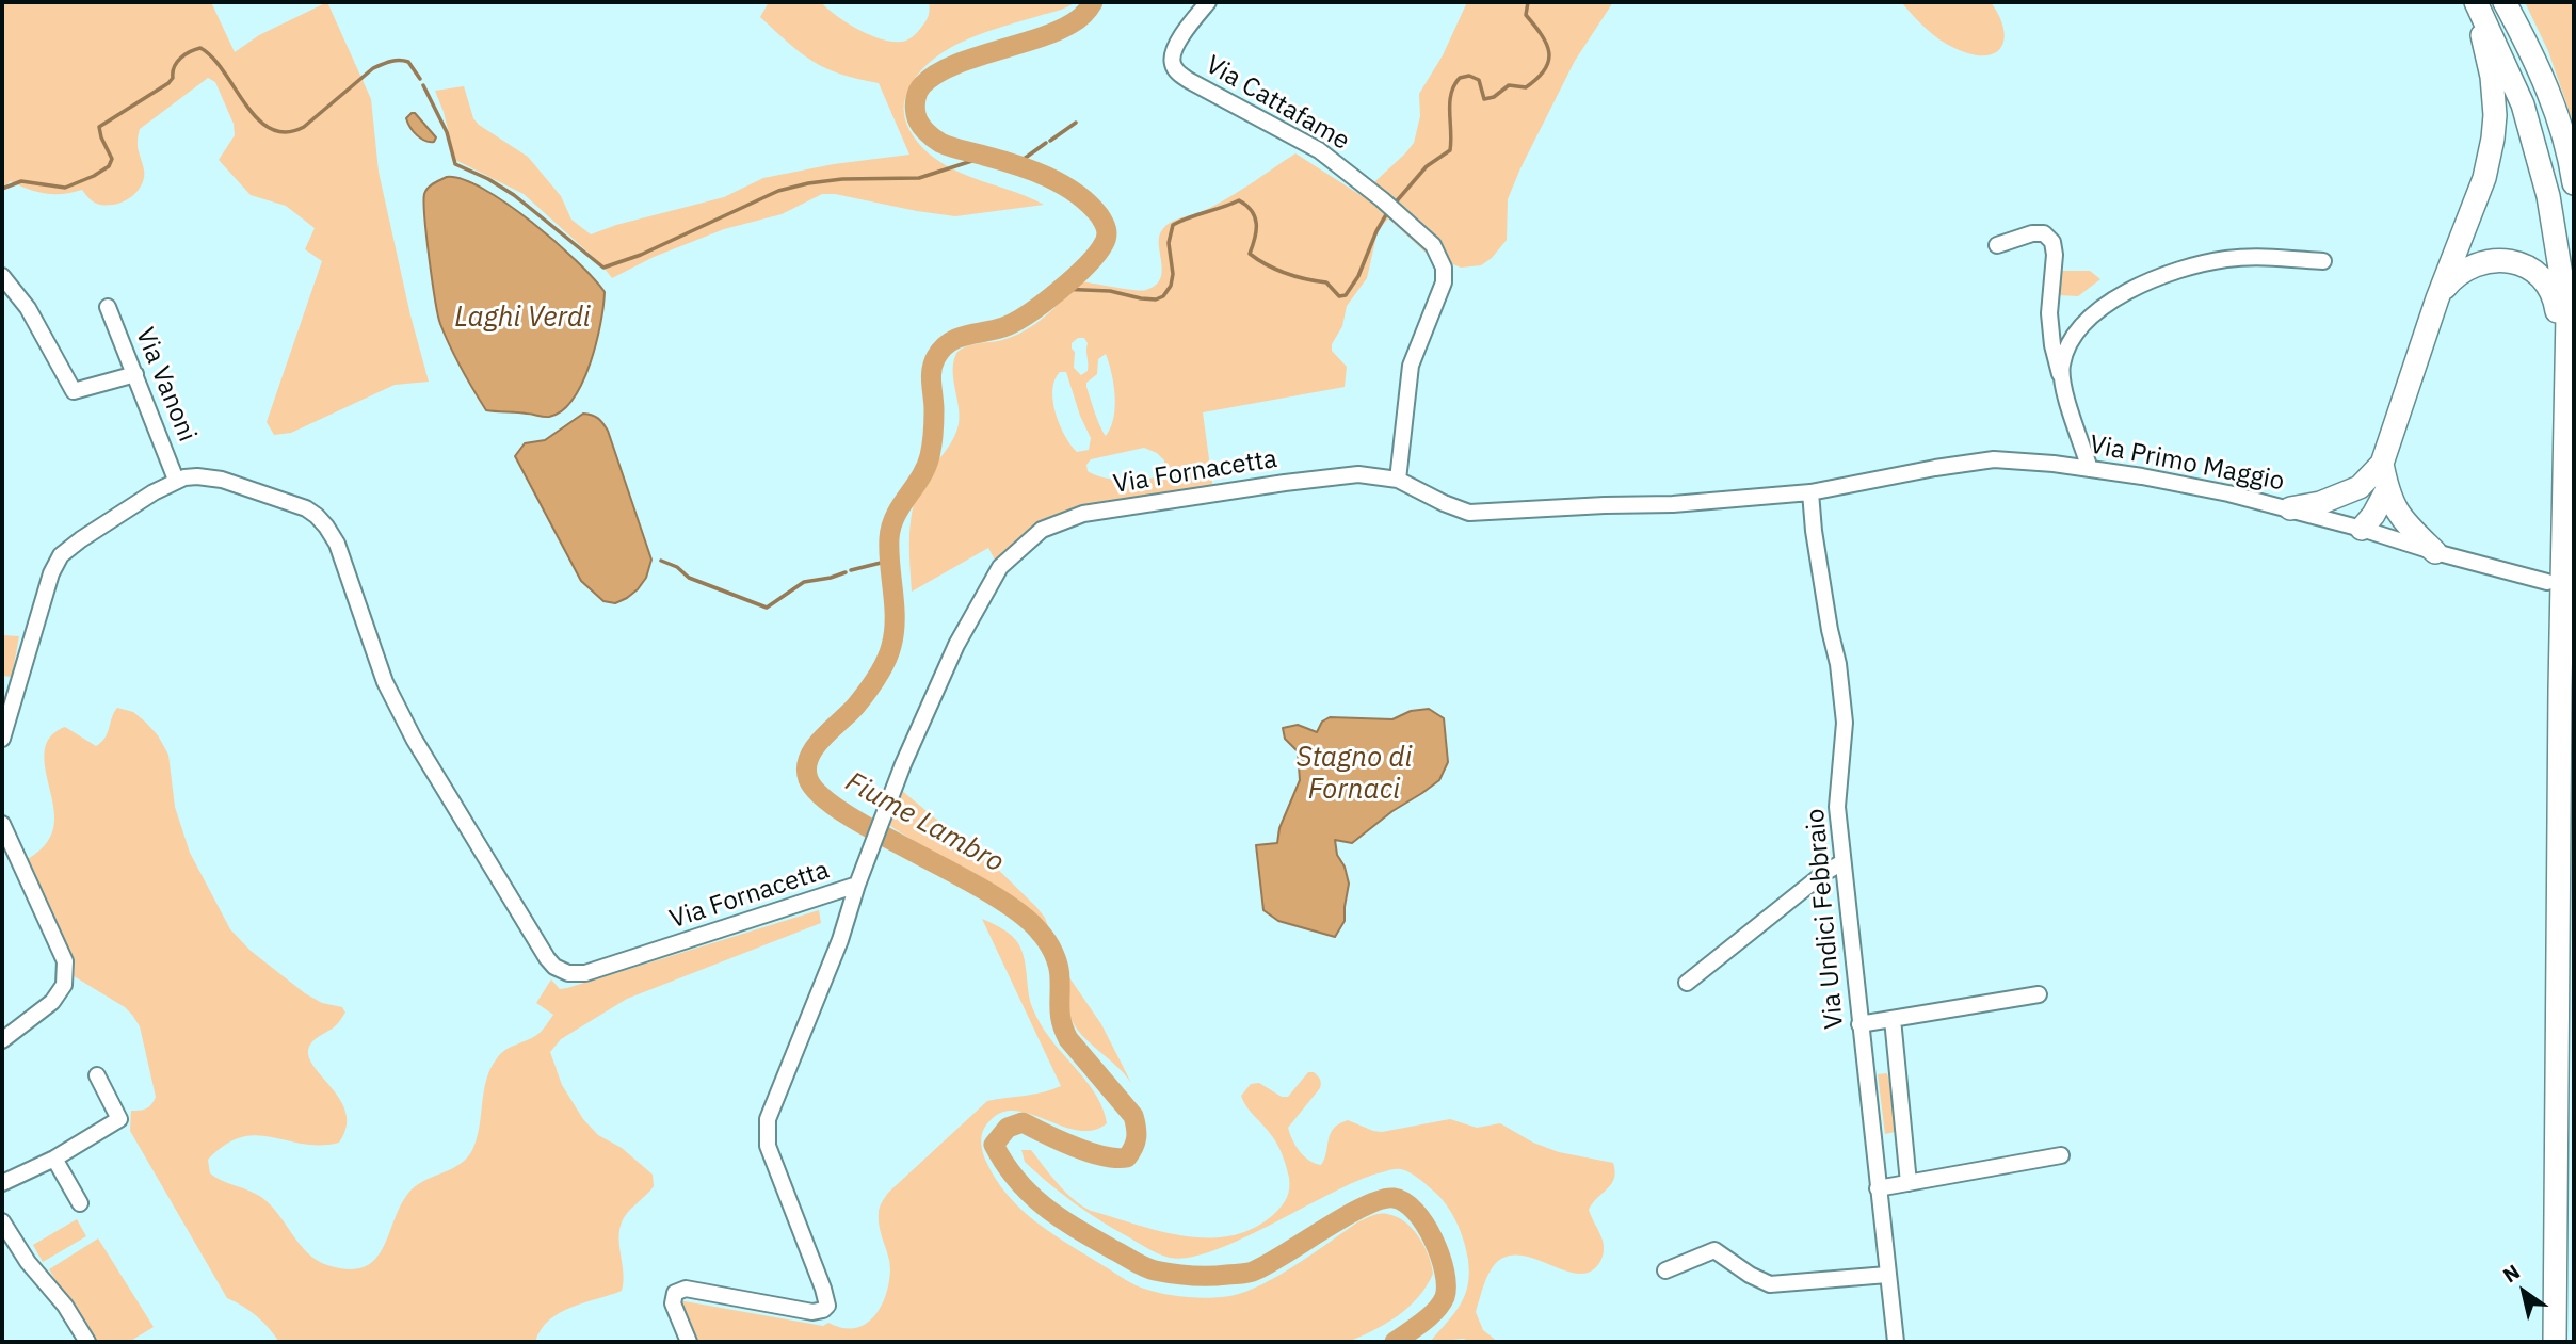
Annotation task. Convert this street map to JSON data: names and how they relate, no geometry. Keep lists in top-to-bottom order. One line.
{"streets":{"street":["Via Cattafame","Via Vanoni","Via Primo Maggio","Via Fornacetta","Via Undici Febbraio"]},"crossings":[["Via Cattafame","Via Fornacetta"],["Via Vanoni","Via Fornacetta"],["Via Primo Maggio","Via Fornacetta"],["Via Primo Maggio","Via Undici Febbraio"],["Via Fornacetta","Via Undici Febbraio"]],"water":["Laghi Verdi","Stagno di Fornaci","Fiume Lambro"],"north":"top left"}
